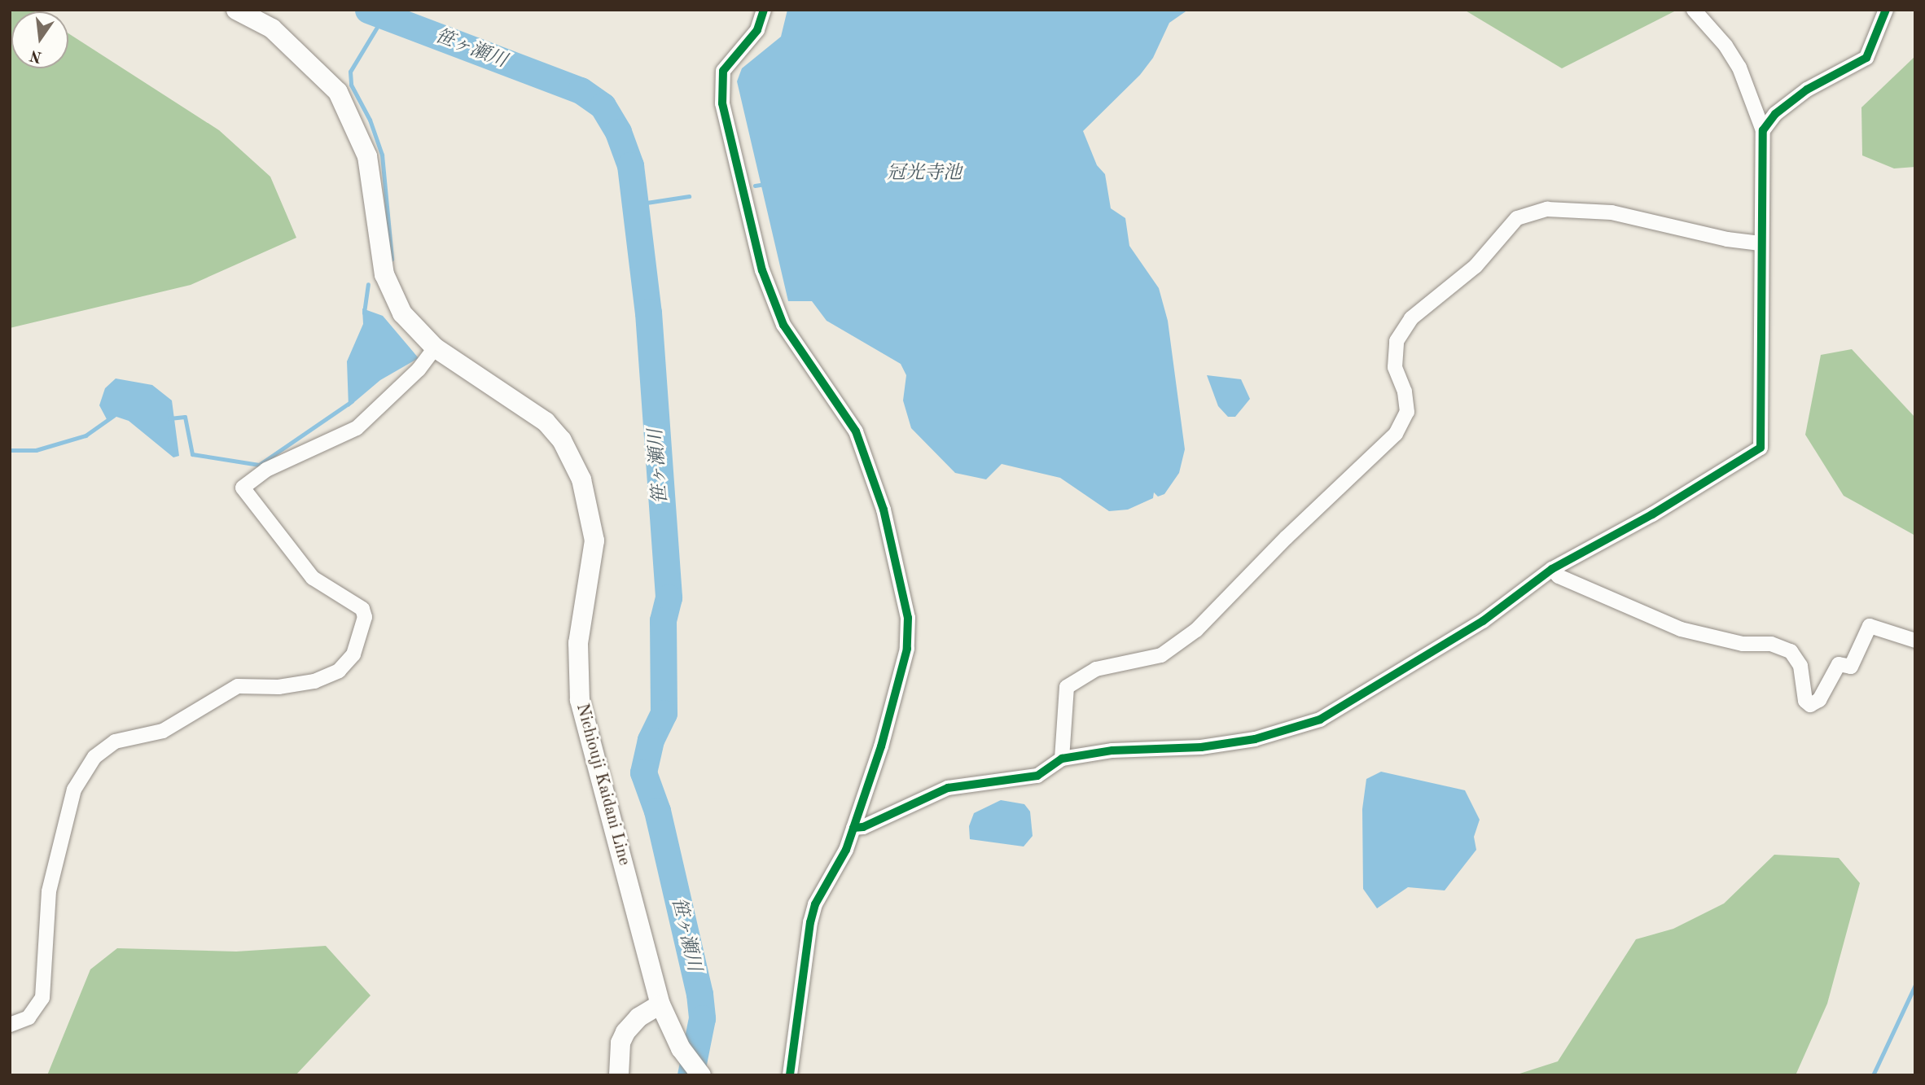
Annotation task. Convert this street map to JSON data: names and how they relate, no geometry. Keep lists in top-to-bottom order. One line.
{"streets":{"main road":["Nichiouji Kaidani Line"]},"water":["笹ヶ瀬川","冠光寺池"],"north":"bottom"}
